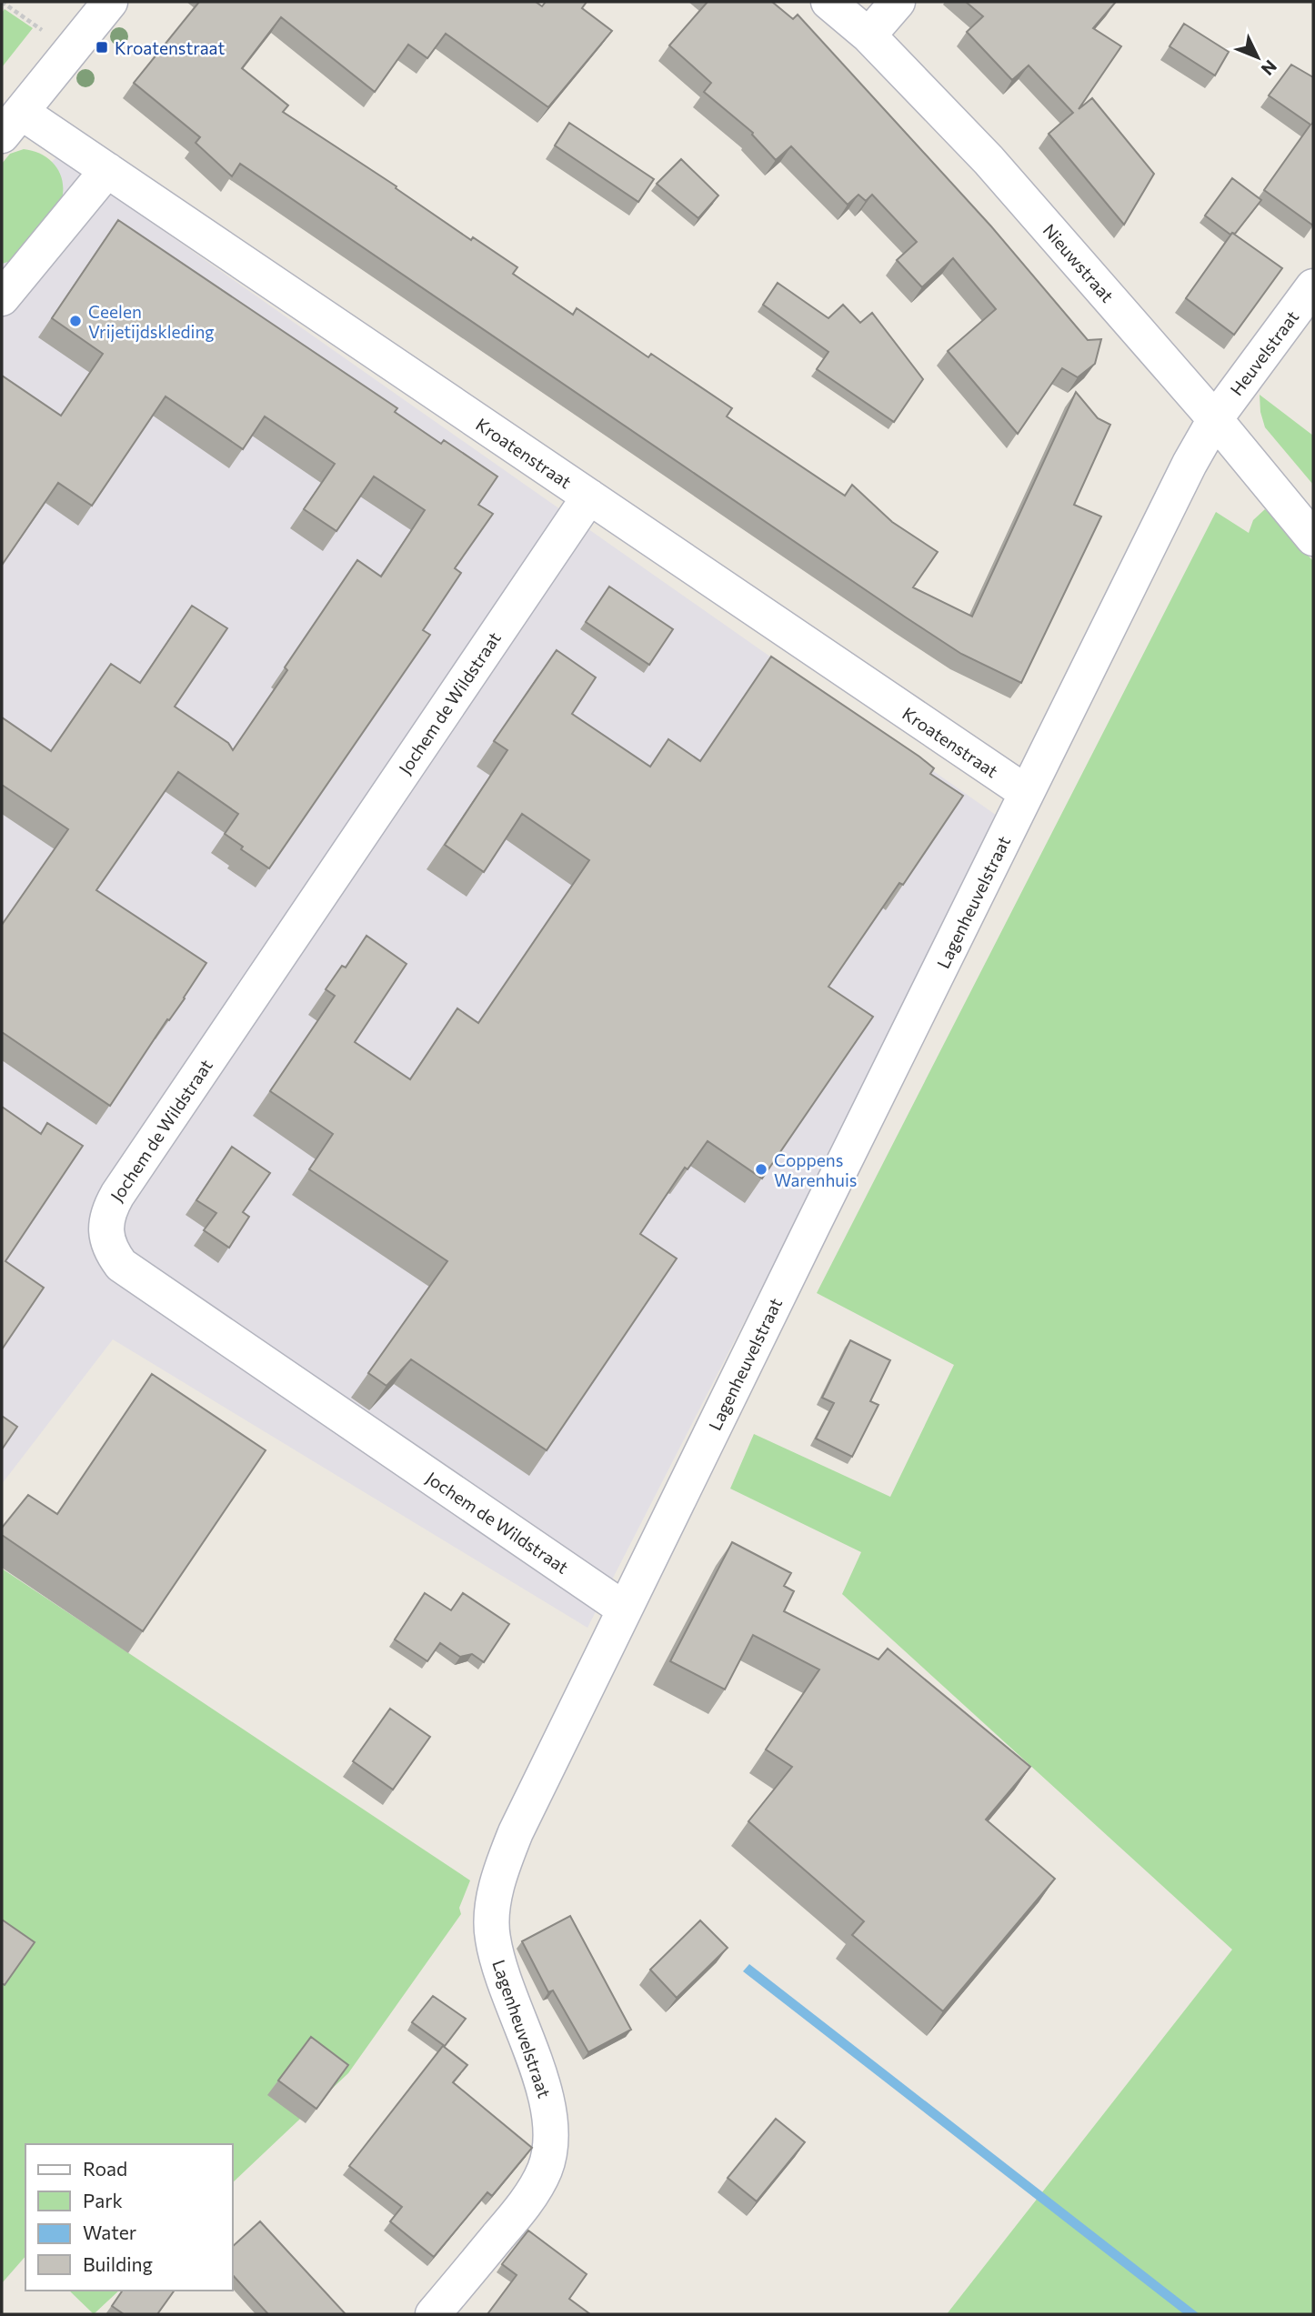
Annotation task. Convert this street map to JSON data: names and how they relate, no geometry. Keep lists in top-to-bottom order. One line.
{"streets":{"street":["Nieuwstraat","Heuvelstraat","Kroatenstraat","Jochem de Wildstraat","Lagenheuvelstraat"]},"crossings":[["Nieuwstraat","Heuvelstraat"],["Nieuwstraat","Lagenheuvelstraat"],["Heuvelstraat","Lagenheuvelstraat"],["Kroatenstraat","Jochem de Wildstraat"],["Kroatenstraat","Lagenheuvelstraat"],["Jochem de Wildstraat","Lagenheuvelstraat"]],"places":{"transit":["Kroatenstraat"],"other":["Ceelen Vrijetijdskleding","Coppens Warenhuis"]},"legend":["Road","Park","Water","Building"],"north":"bottom right"}
